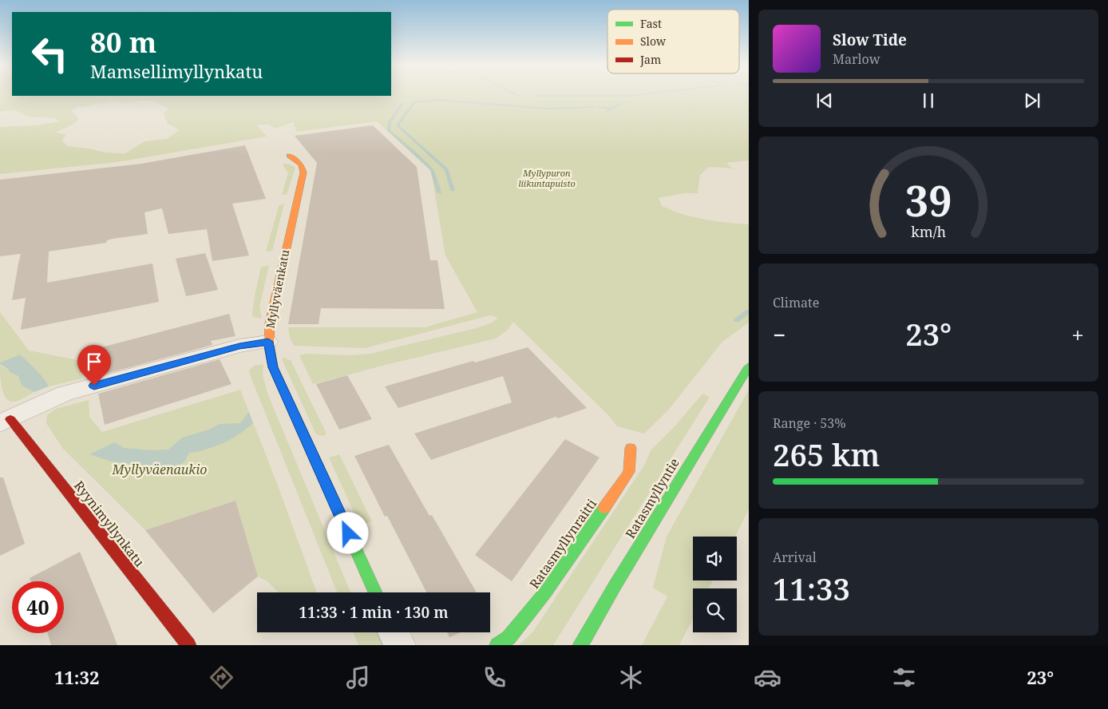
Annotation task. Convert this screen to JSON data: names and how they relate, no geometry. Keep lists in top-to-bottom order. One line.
{"streets":{"street":["Myllyväenkatu","Ratasmyllyntie","Ryynimyllynkatu","Ratasmyllynraitti"]},"parks":["Myllypuron liikuntapuisto","Myllyväenaukio"],"legend":["Fast","Slow","Jam"],"page":{"turn":["80 m","Mamsellimyllynkatu"],"song":["Slow Tide","Marlow"],"tile":["Climate",["Range · 53%","265 km"],["Arrival","11:33"]],"heat":["−","23°","+"],"limit":"40","trip":"11:33 · 1 min · 130 m","tabs":["11:32","23°"],"gauge":["39","km/h"]}}
